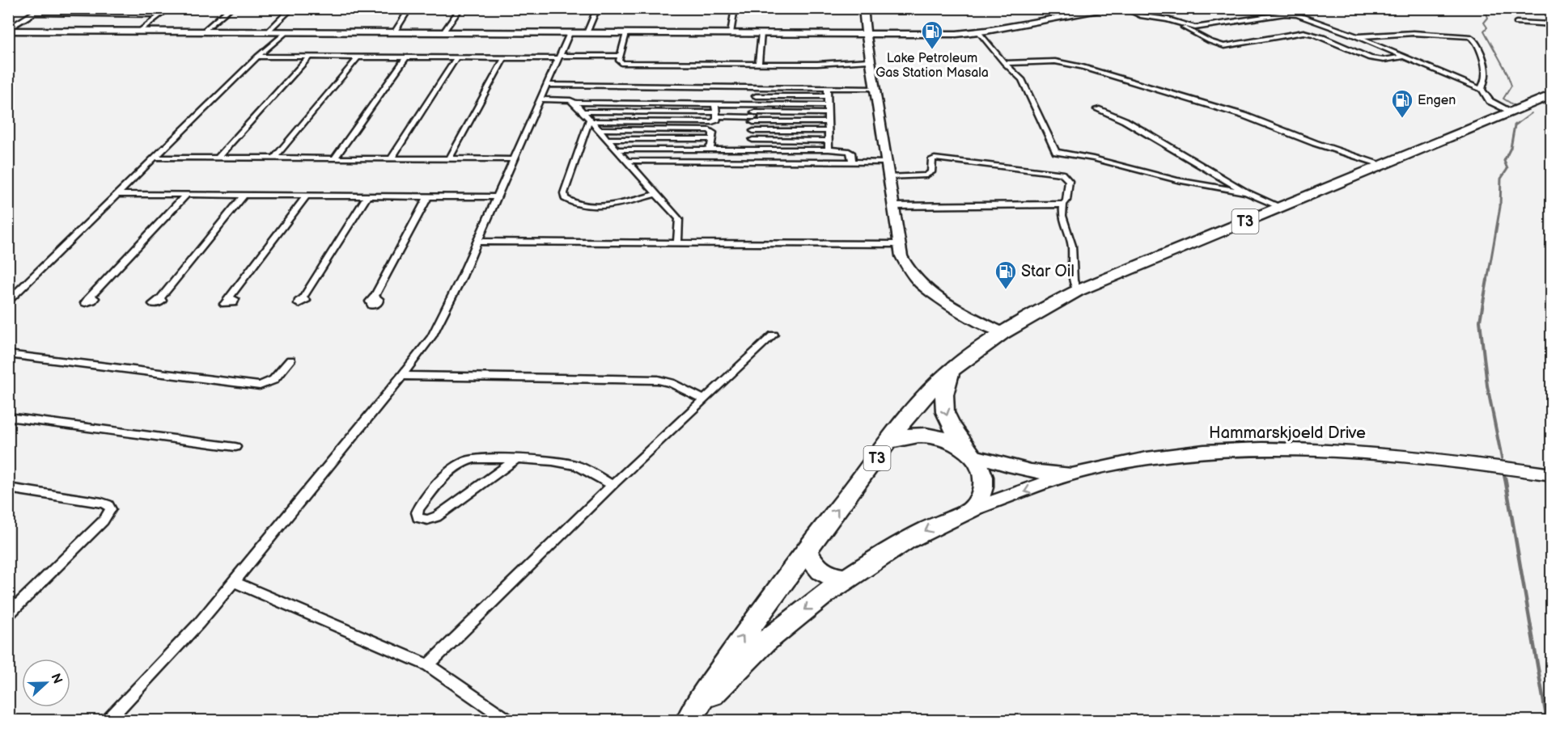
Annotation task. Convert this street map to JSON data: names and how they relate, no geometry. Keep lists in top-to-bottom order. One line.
{"streets":{"highway":["T3"],"street":["Hammarskjoeld Drive"]},"crossings":[["T3","Hammarskjoeld Drive"]],"places":{"fuel station":["Lake Petroleum Gas Station Masala","Engen","Star Oil"]},"north":"right"}
